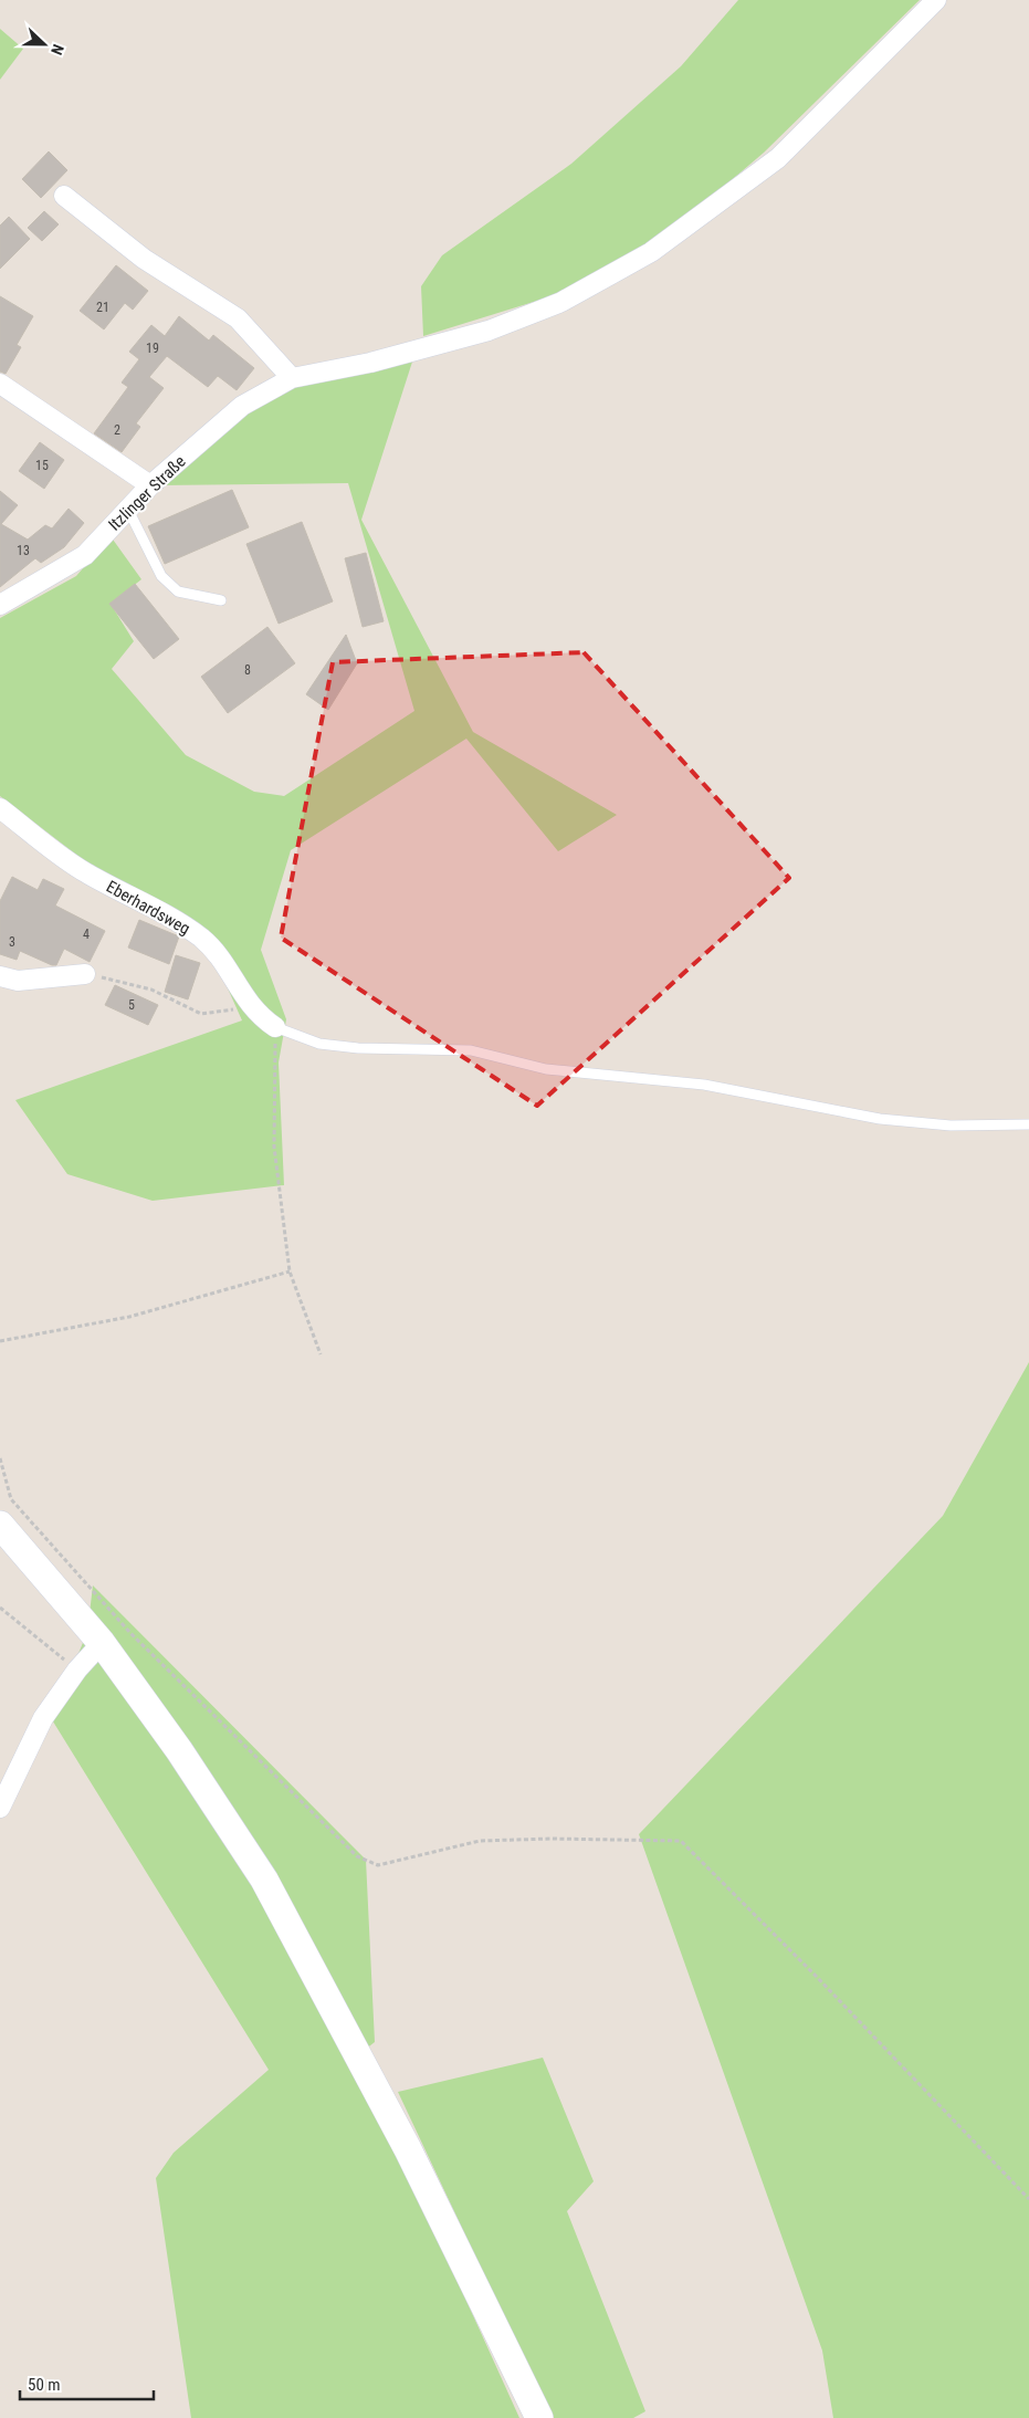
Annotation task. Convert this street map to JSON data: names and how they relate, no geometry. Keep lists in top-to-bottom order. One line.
{"streets":{"street":["Itzlinger Straße","Eberhardsweg"]},"house_numbers":["21","19","2","15","13","8","4","3","5"],"scale_bar":"50 m","north":"right"}
